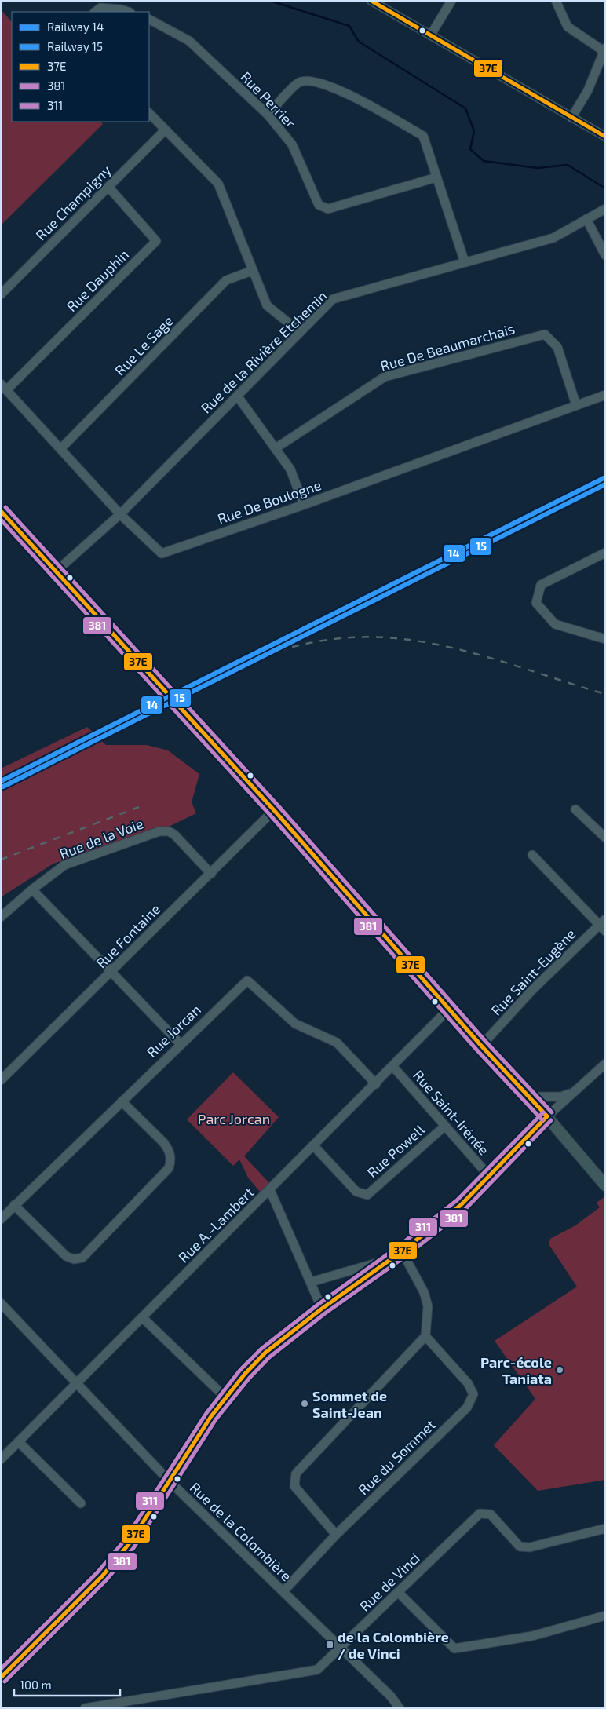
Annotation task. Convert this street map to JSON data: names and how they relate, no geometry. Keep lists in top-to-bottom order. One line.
{"streets":{"street":["Rue Perrier","Rue Champigny","Rue Dauphin","Rue Le Sage","Rue De Beaumarchais","Rue de la Rivière Etchemin","Rue De Boulogne","Rue de la Voie","Rue Fontaine","Rue Saint-Eugène","Rue Jorcan","Rue Saint-Irénée","Rue Powell","Rue A.-Lambert","Rue du Sommet","Rue de la Colombière","Rue de Vinci"]},"crossings":[["Rue Champigny","Rue Dauphin"],["Rue Dauphin","Rue De Boulogne"],["Rue Le Sage","Rue De Boulogne"],["Rue De Beaumarchais","Rue De Boulogne"],["Rue de la Rivière Etchemin","Rue De Boulogne"],["Rue de la Voie","Rue Fontaine"],["Rue Jorcan","Rue A.-Lambert"],["Rue Saint-Irénée","Rue Powell"],["Rue Saint-Irénée","Rue A.-Lambert"],["Rue Powell","Rue A.-Lambert"],["Rue A.-Lambert","Rue de la Colombière"],["Rue du Sommet","Rue de la Colombière"],["Rue de la Colombière","Rue de Vinci"]],"parks":["Parc Jorcan"],"places":{"other":["Parc-école Taniata","Sommet de Saint-Jean"],"transit":["de la Colombière / de Vinci"]},"lines":["transit line 37E","rail line 14","rail line 15","transit line 311","transit line 381"],"legend":["Railway 14","Railway 15","37E","381","311"],"scale_bar":"100 m"}
